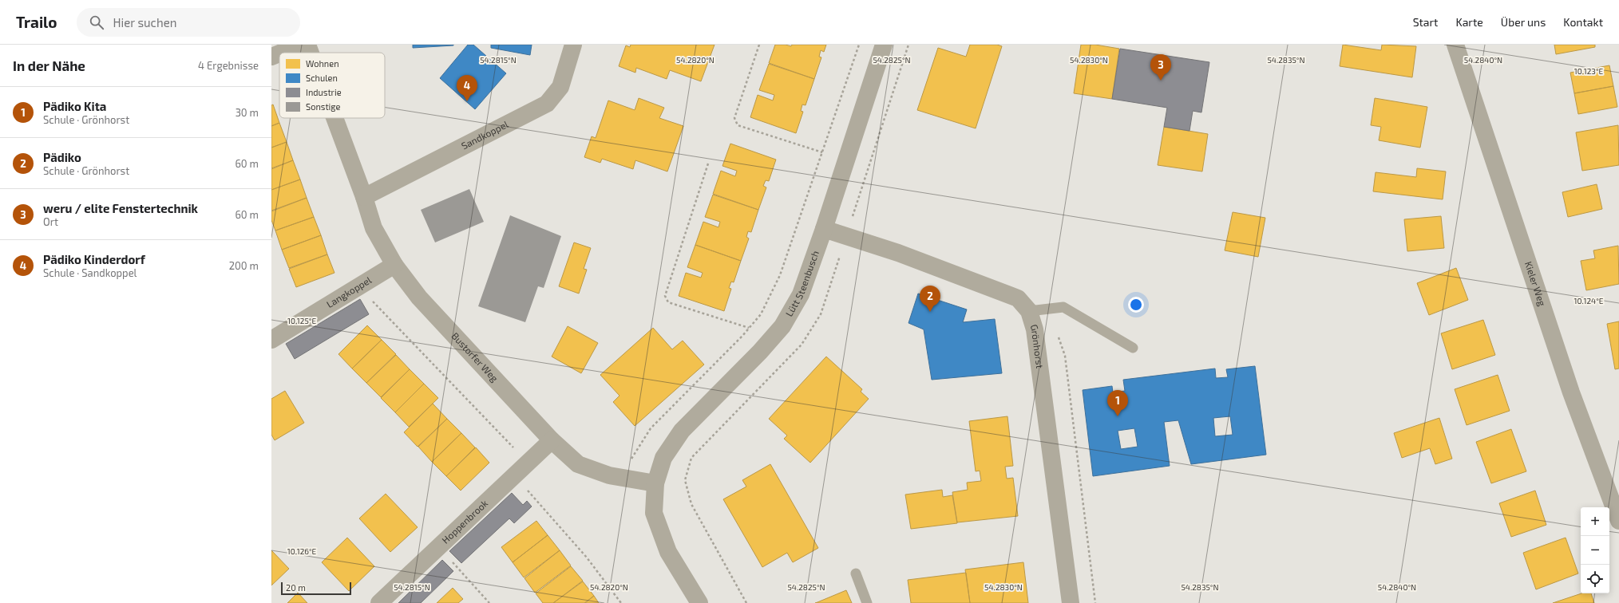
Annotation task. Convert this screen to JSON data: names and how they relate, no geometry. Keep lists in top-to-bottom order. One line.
{"streets":{"street":["Sandkoppel","Lütt Steenbusch","Kieler Weg","Langkoppel","Grönhorst","Bustorfer Weg","Hoppenbrook"]},"crossings":[["Sandkoppel","Bustorfer Weg"],["Lütt Steenbusch","Grönhorst"],["Lütt Steenbusch","Bustorfer Weg"],["Langkoppel","Bustorfer Weg"],["Bustorfer Weg","Hoppenbrook"]],"legend":["Wohnen","Schulen","Industrie","Sonstige"],"scale_bar":"20 m","page":{"header":"Trailo","search":"Hier suchen","nav":["Start","Karte","Über uns","Kontakt"],"heading":["In der Nähe","4 Ergebnisse"],"pins":["3","4","2","1"],"list":[{"mark":"1","name":"Pädiko Kita","note":"Schule · Grönhorst","value":"30 m"},{"mark":"2","name":"Pädiko","note":"Schule · Grönhorst","value":"60 m"},{"mark":"3","name":"weru / elite Fenstertechnik","note":"Ort","value":"60 m"},{"mark":"4","name":"Pädiko Kinderdorf","note":"Schule · Sandkoppel","value":"200 m"}],"map_buttons":["+","−"],"scale":"20 m"},"coordinates":["54.2815°N","54.2820°N","54.2825°N","54.2830°N","54.2835°N","54.2840°N","10.123°E","10.124°E","10.125°E","10.126°E"]}
